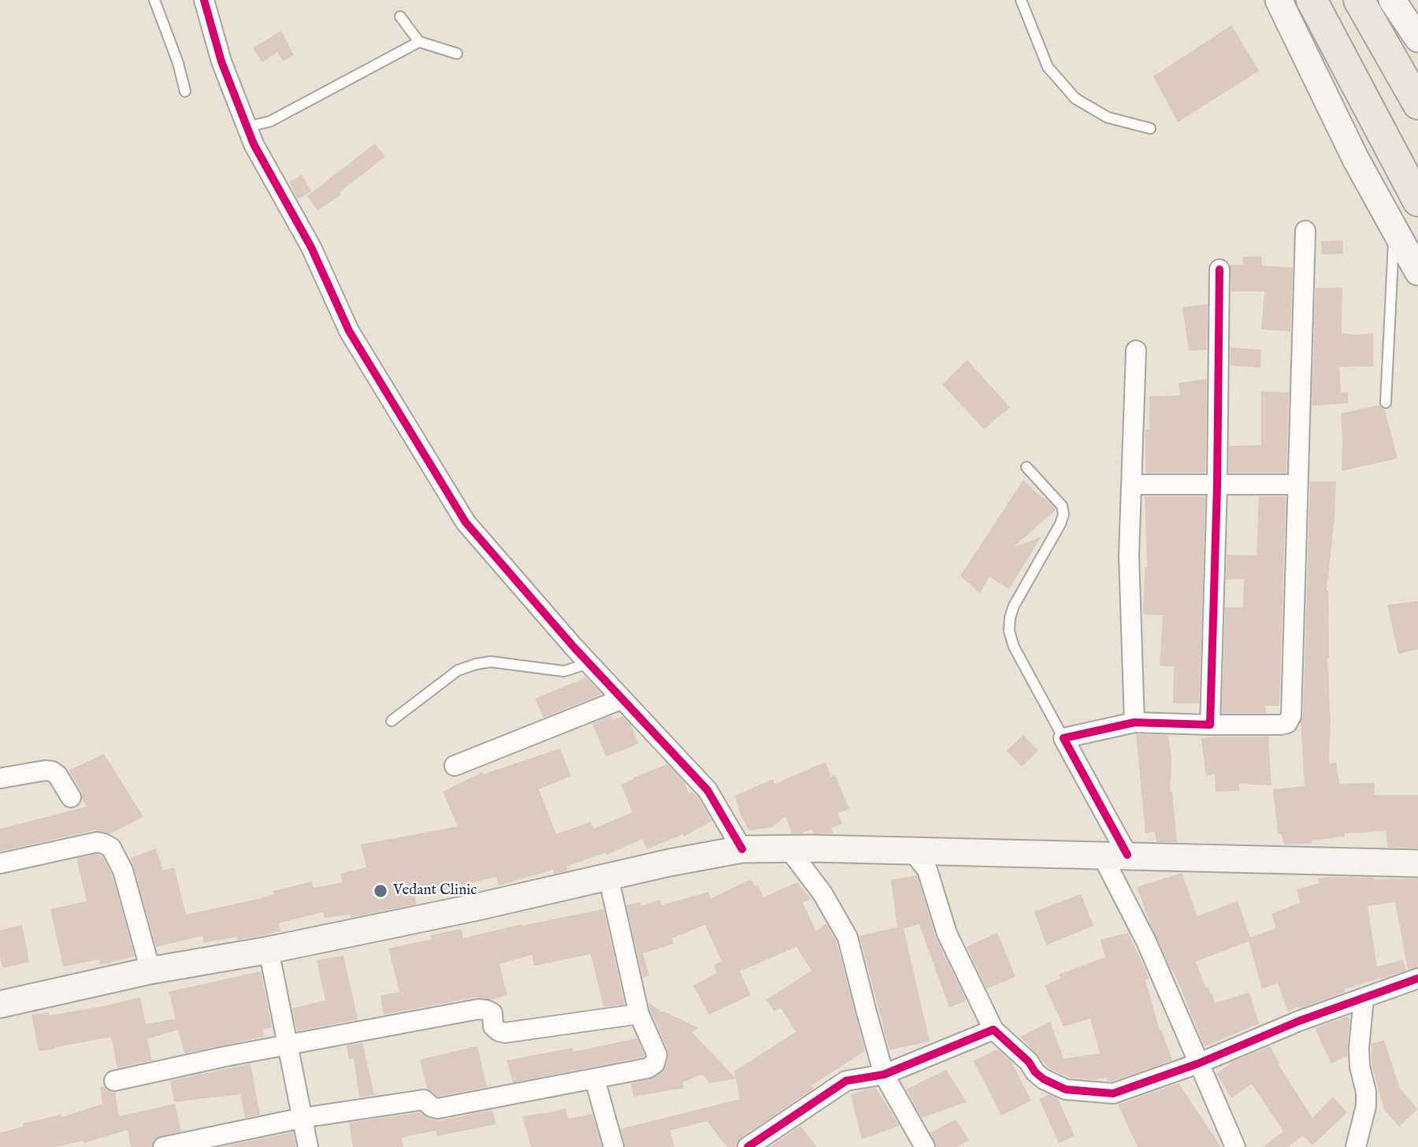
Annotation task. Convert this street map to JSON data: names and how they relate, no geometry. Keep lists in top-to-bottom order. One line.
{"places":["Vedant Clinic"]}
